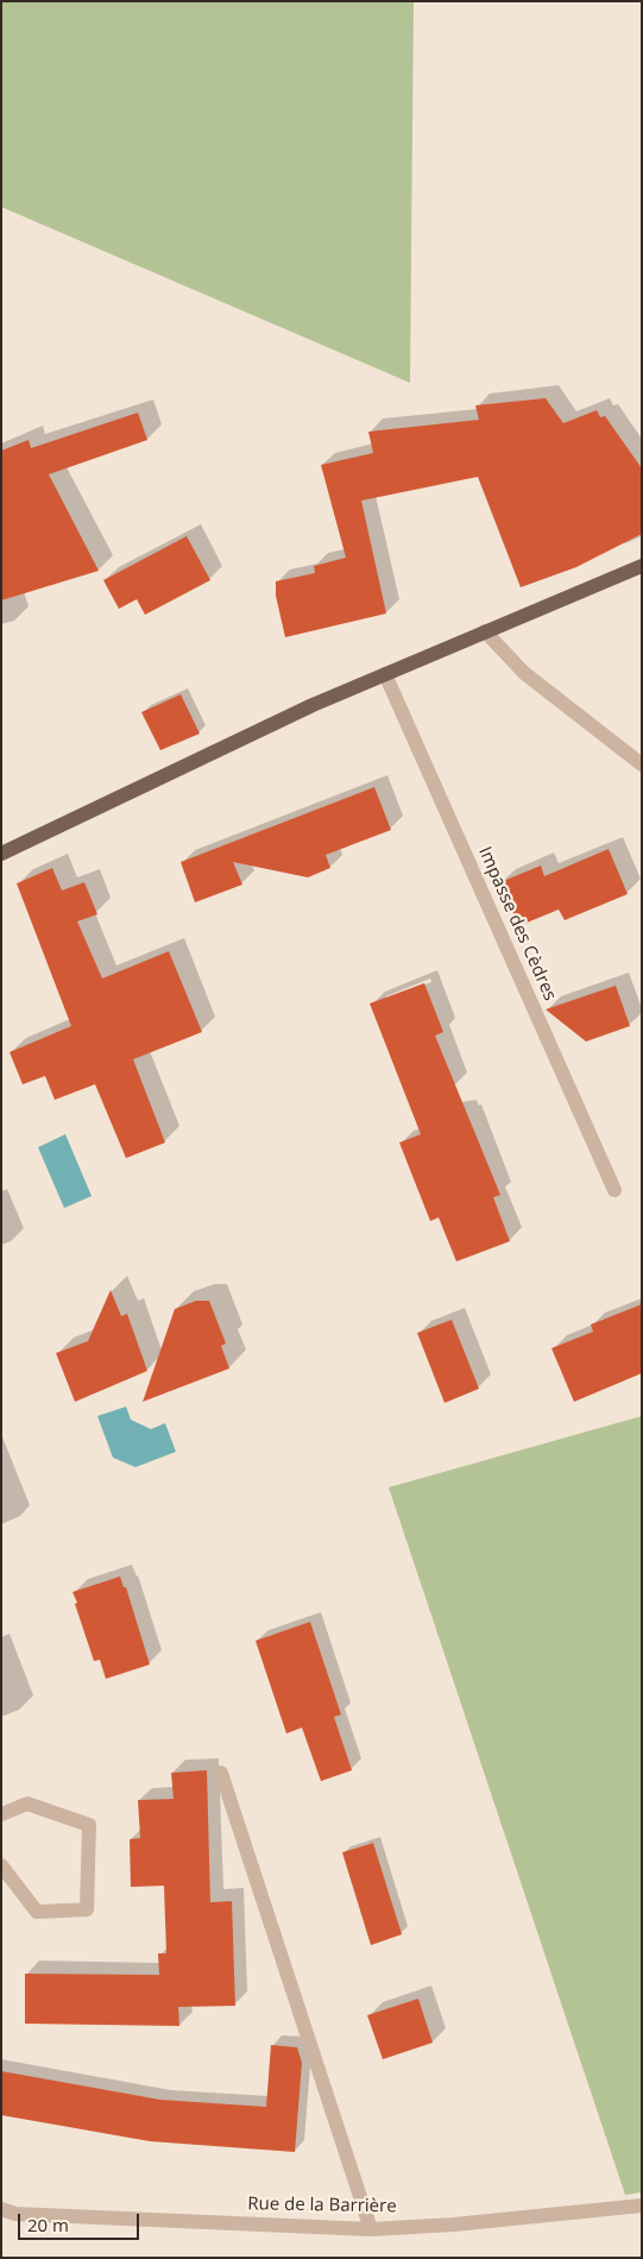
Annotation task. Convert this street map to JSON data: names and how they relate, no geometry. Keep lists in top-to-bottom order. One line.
{"streets":{"street":["Impasse des Cèdres","Rue de la Barrière"]},"scale_bar":"20 m"}
